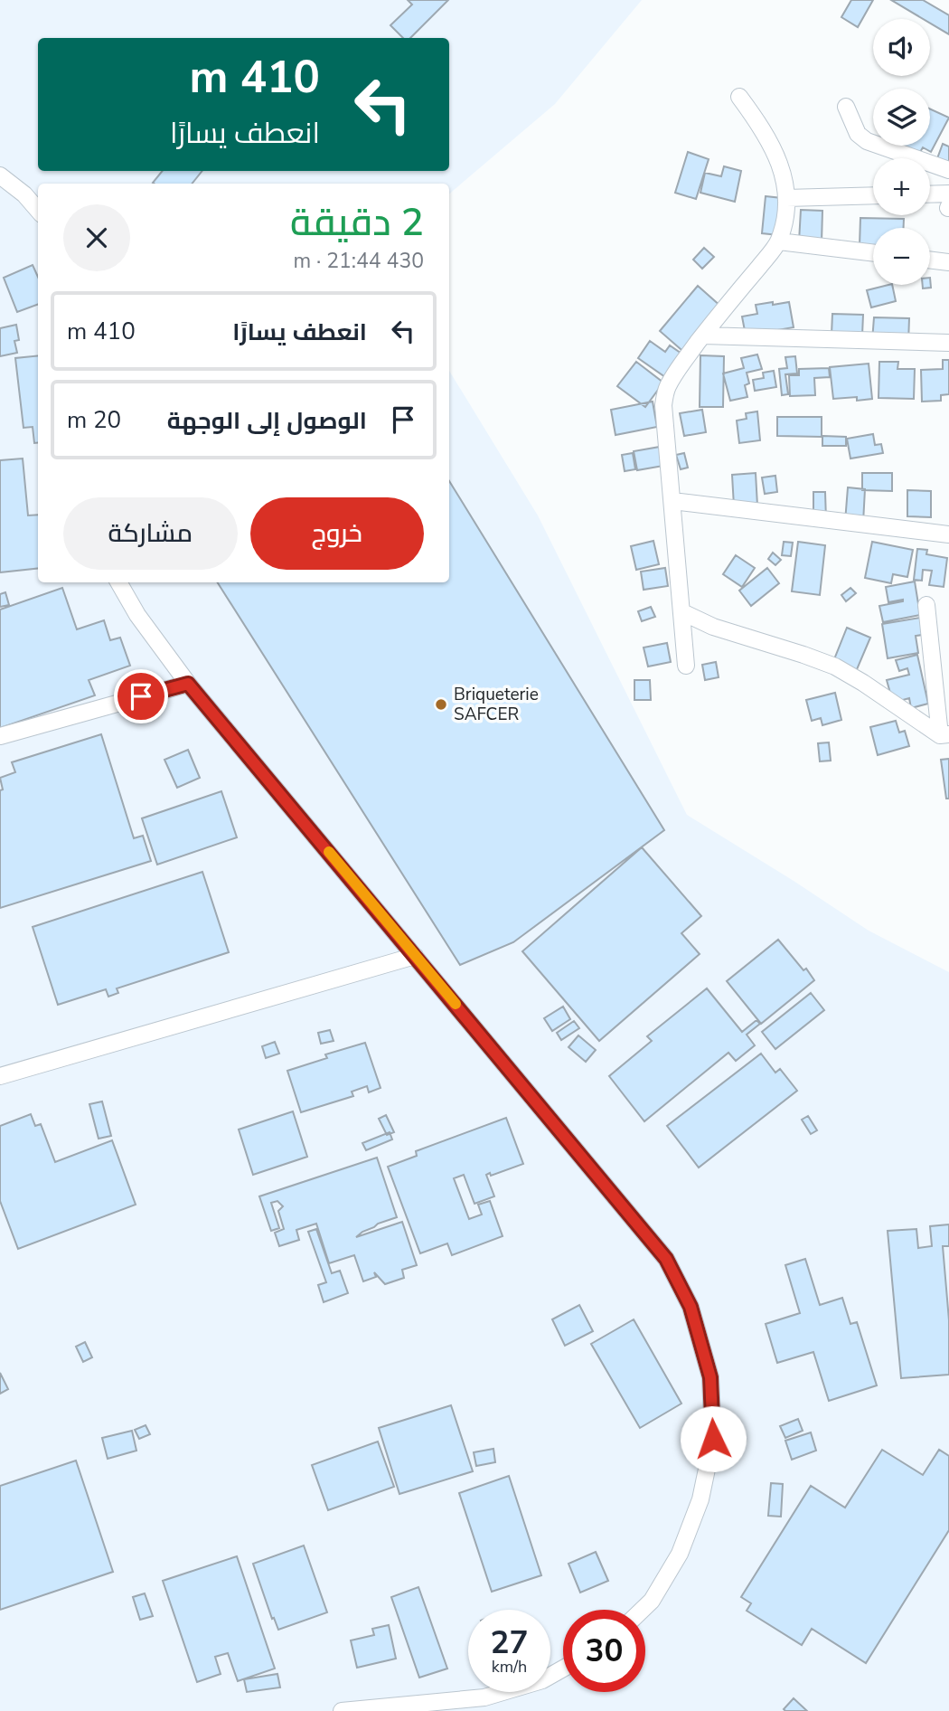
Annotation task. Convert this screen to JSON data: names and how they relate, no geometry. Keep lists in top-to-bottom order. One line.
{"places":["Briqueterie SAFCER"],"page":{"map_buttons":["+","−"],"turn":["410 m","انعطف يسارًا"],"heading":["2 دقيقة","430 m · 21:44"],"list":[{"name":"انعطف يسارًا","value":"410 m"},{"name":"الوصول إلى الوجهة","value":"20 m"}],"buttons":["خروج","مشاركة"],"speed":"27 km/h","limit":"30"}}
